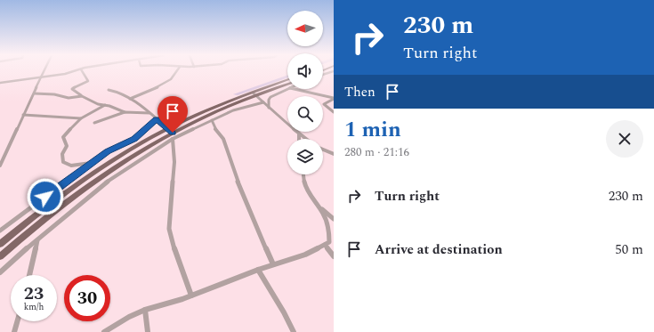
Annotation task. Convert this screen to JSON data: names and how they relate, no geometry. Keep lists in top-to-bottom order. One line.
{"north":"left","page":{"turn":["230 m","Turn right"],"then":"Then","heading":["1 min","280 m · 21:16"],"list":[{"name":"Turn right","value":"230 m"},{"name":"Arrive at destination","value":"50 m"}],"speed":"23 km/h","limit":"30"}}
